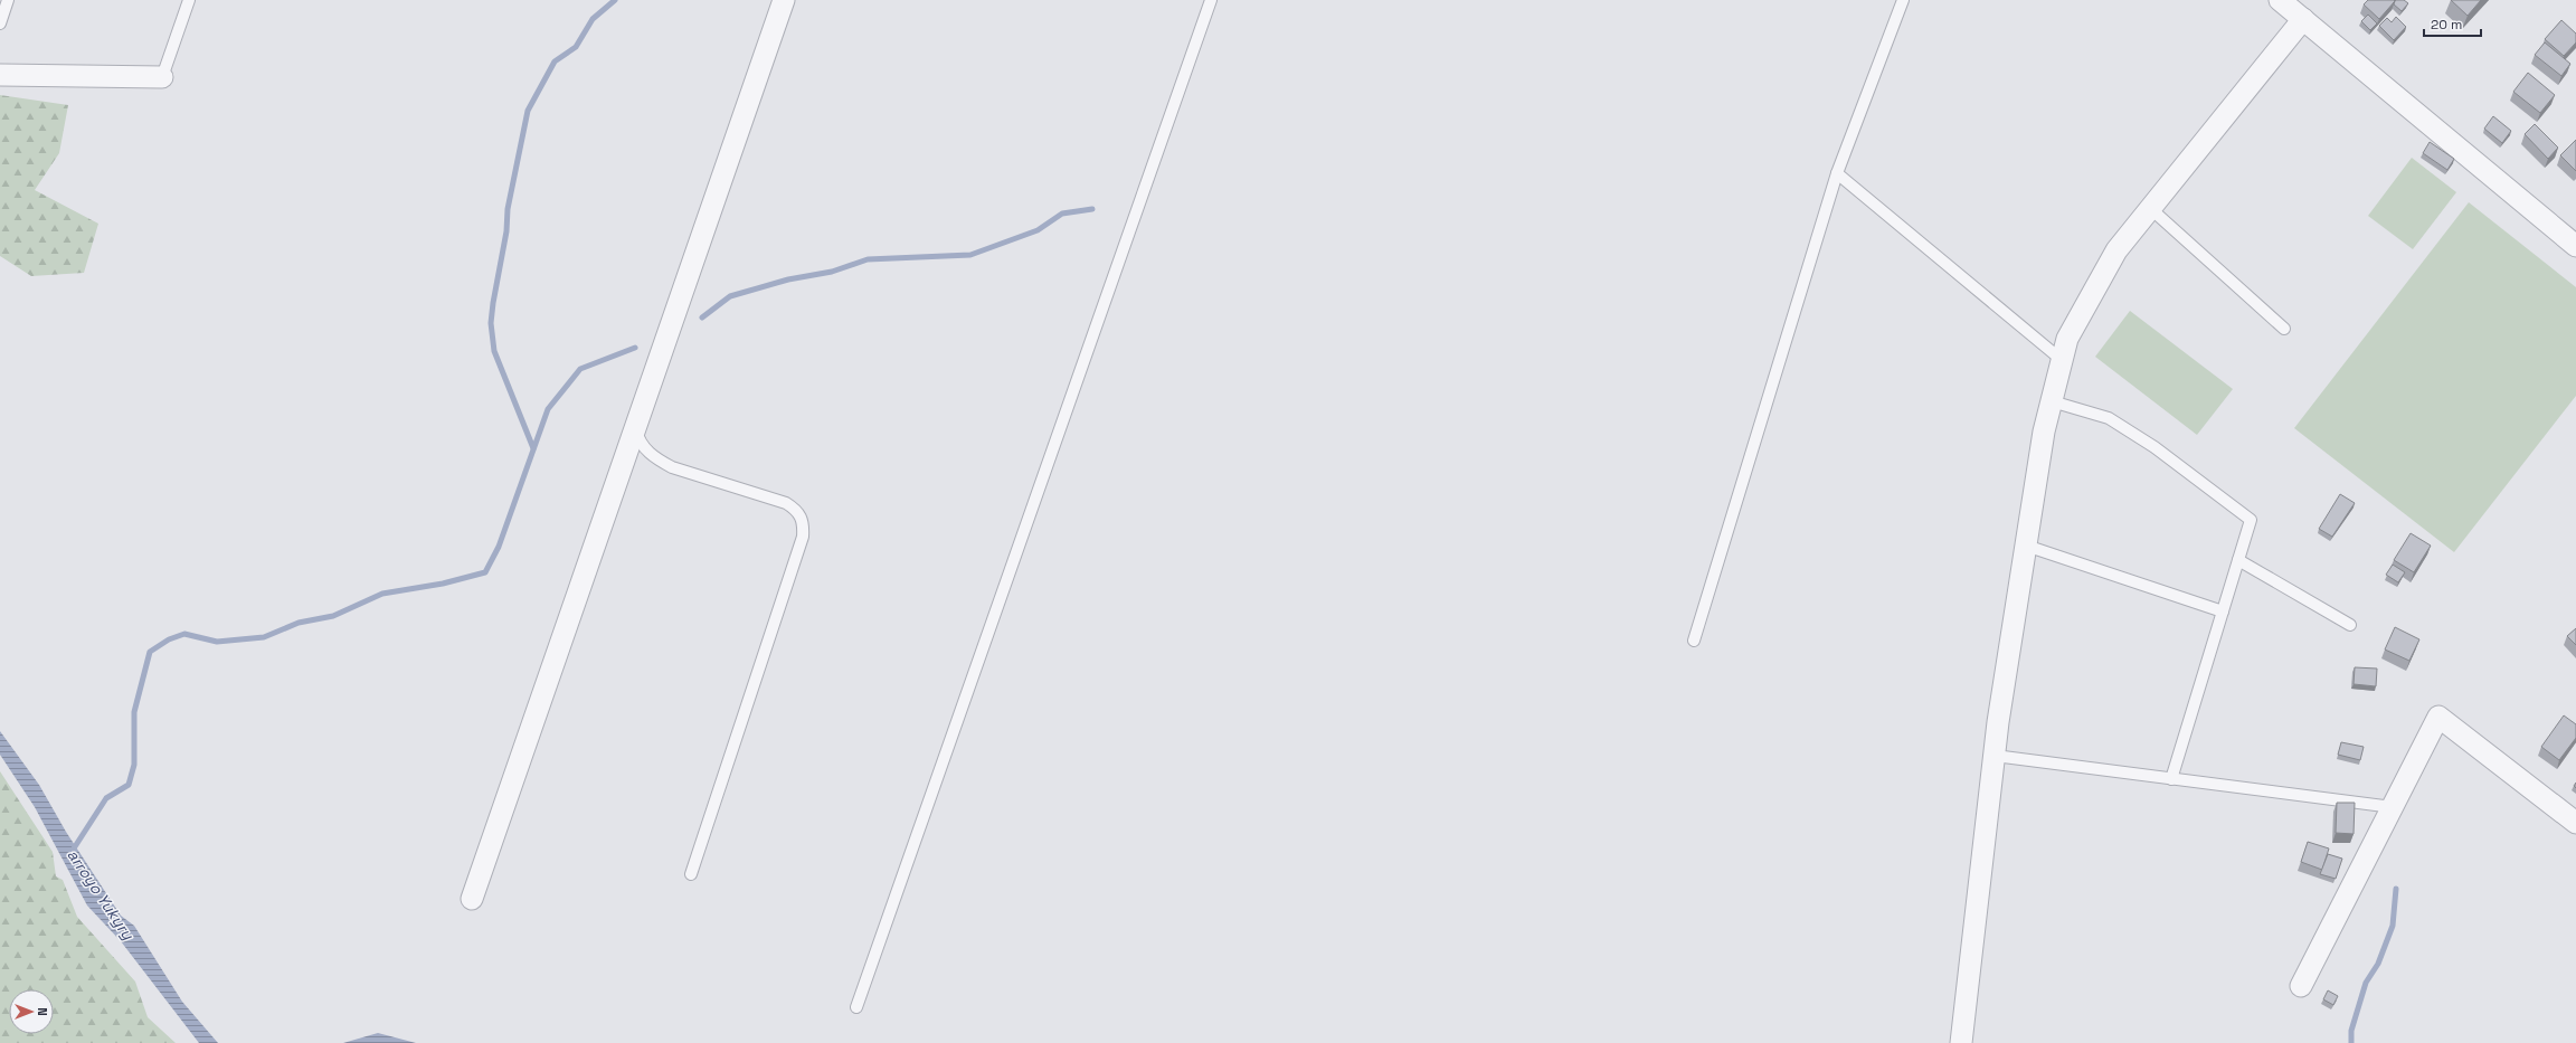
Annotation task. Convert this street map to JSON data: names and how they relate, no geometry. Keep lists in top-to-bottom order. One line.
{"water":["arroyo Yukyry"],"scale_bar":"20 m","north":"right"}
